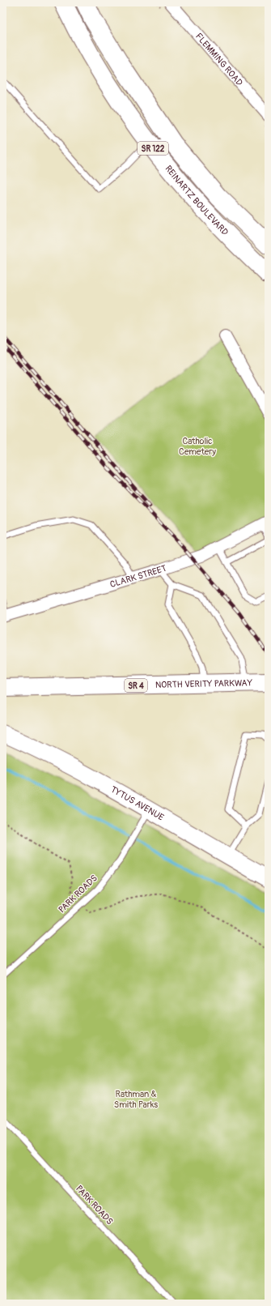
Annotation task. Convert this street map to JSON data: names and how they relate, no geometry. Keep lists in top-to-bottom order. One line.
{"streets":{"main road":["SR 122","REINARTZ BOULEVARD","NORTH VERITY PARKWAY","SR 4"],"street":["FLEMMING ROAD","CLARK STREET","TYTUS AVENUE"],"lane":["PARK ROADS"]},"crossings":[["TYTUS AVENUE","PARK ROADS"]],"parks":["Catholic Cemetery","Rathman & Smith Parks"]}
